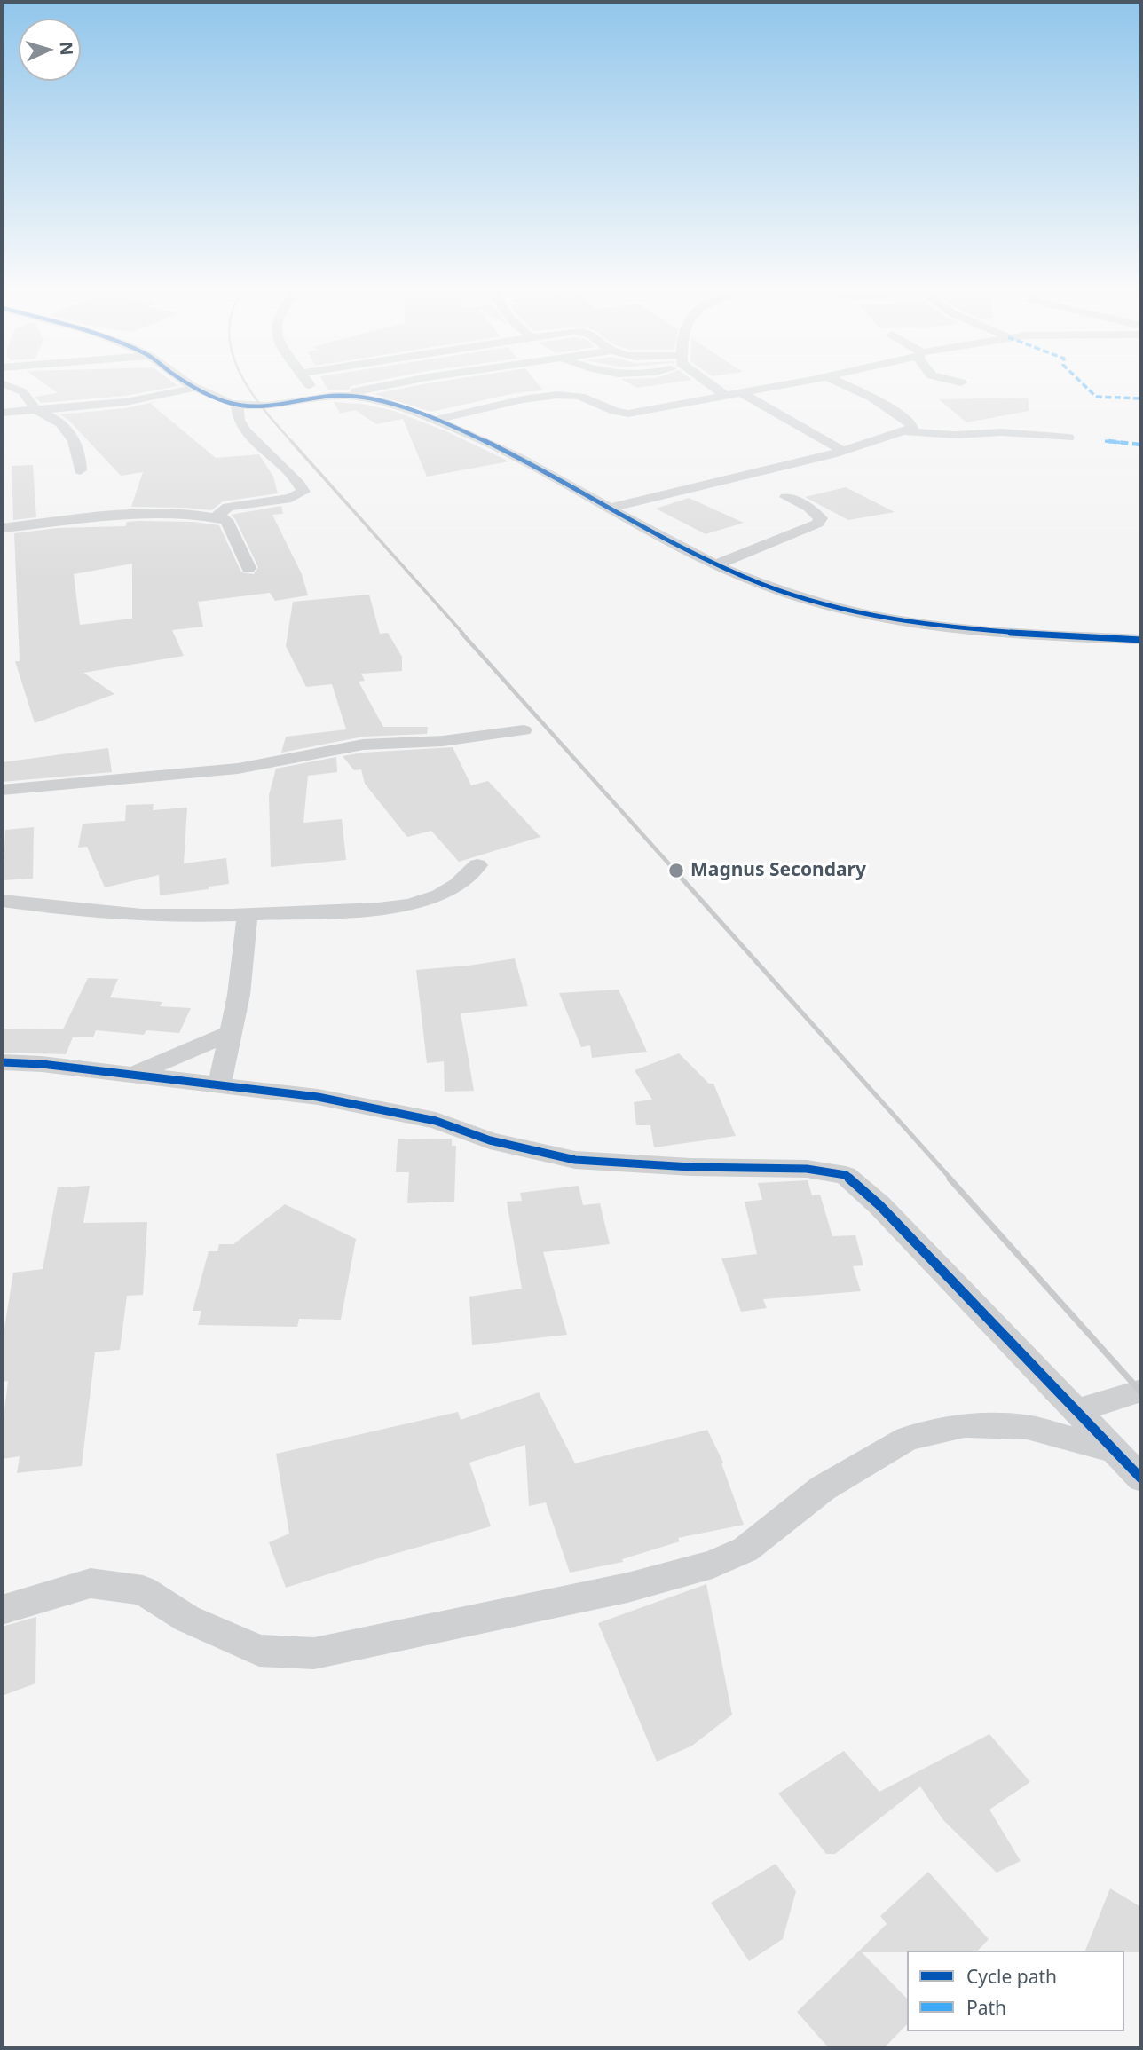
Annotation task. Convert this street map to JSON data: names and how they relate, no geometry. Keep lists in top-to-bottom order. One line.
{"places":["Magnus Secondary"],"legend":["Cycle path","Path"],"north":"right"}
